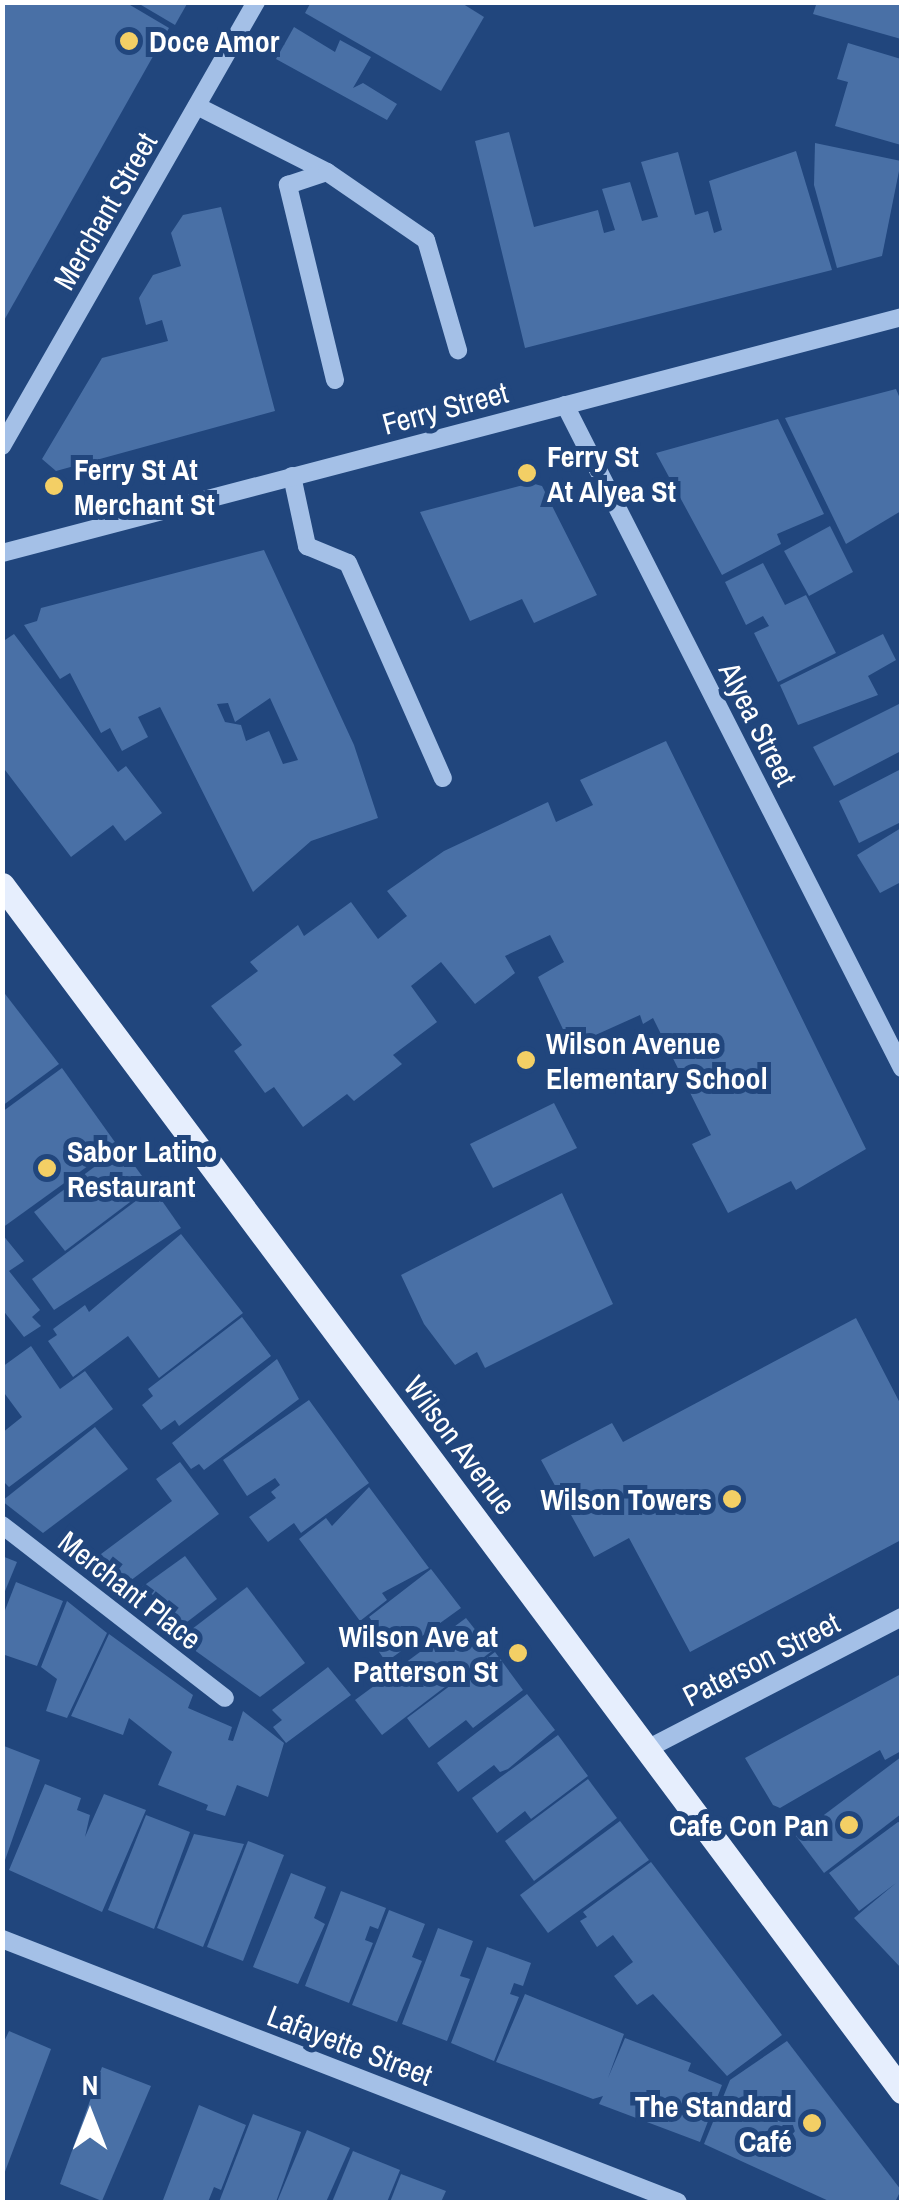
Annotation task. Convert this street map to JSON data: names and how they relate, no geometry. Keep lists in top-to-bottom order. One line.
{"streets":{"main road":["Wilson Avenue"],"street":["Merchant Street","Ferry Street","Alyea Street","Merchant Place","Paterson Street","Lafayette Street"]},"crossings":[["Ferry Street","Alyea Street"],["Wilson Avenue","Paterson Street"]],"places":["Doce Amor","Ferry St At Alyea St","Ferry St At Merchant St","Wilson Avenue Elementary School","Sabor Latino Restaurant","Wilson Towers","Wilson Ave at Patterson St","Cafe Con Pan","The Standard Café"],"north":"top"}
